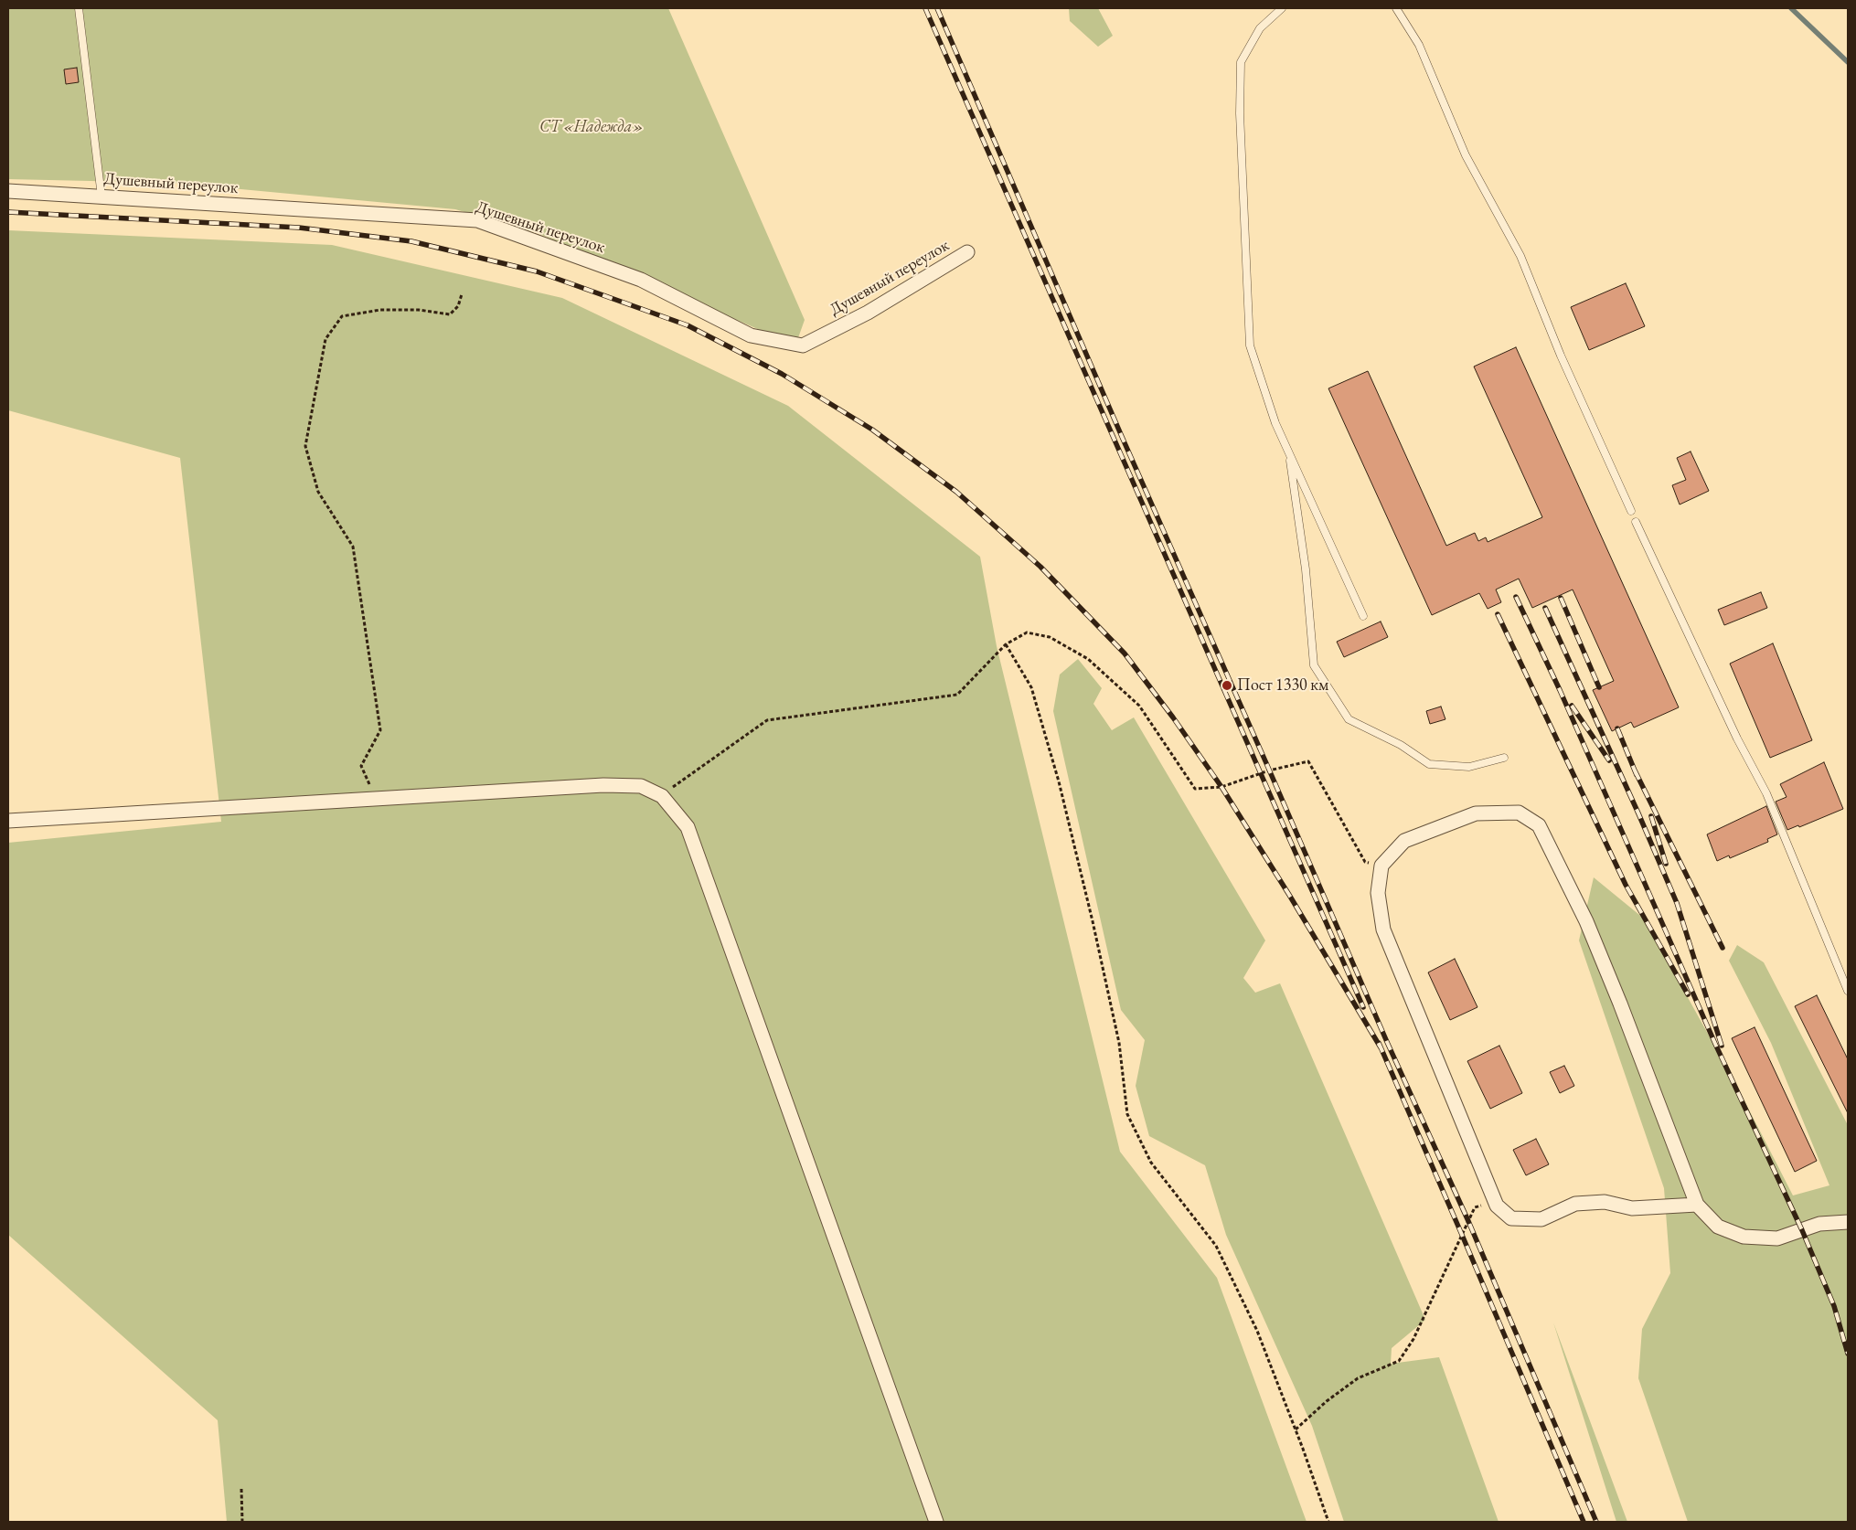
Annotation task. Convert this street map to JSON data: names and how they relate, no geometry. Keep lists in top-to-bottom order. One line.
{"streets":{"street":["Душевный переулок"]},"parks":["СТ «Надежда»"],"places":["Пост 1330 км"]}
